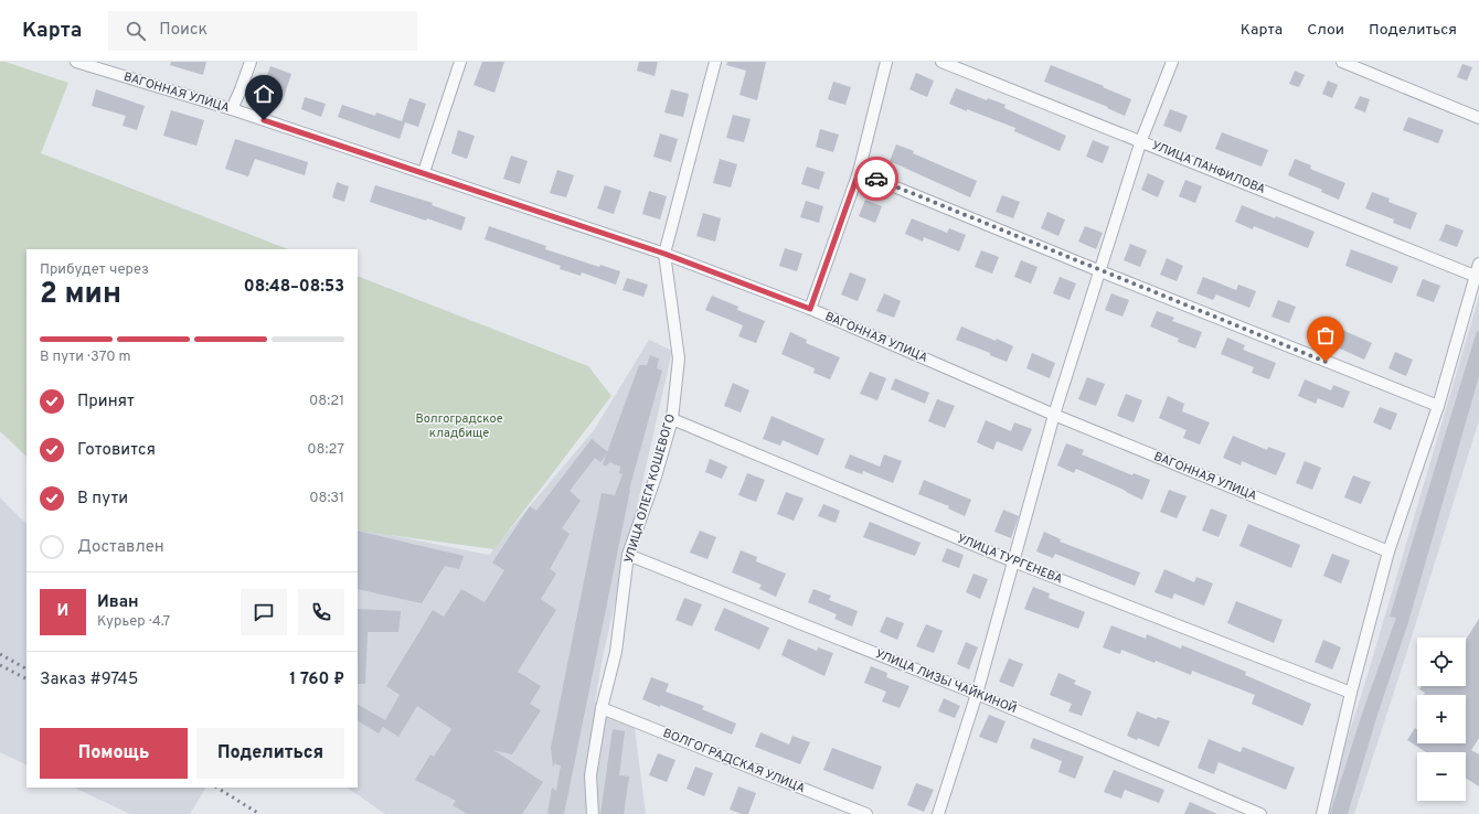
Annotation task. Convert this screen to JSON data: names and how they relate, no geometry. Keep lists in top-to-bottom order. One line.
{"streets":{"street":["ВАГОННАЯ УЛИЦА","УЛИЦА ПАНФИЛОВА","УЛИЦА ОЛЕГА КОШЕВОГО","УЛИЦА ТУРГЕНЕВА","УЛИЦА ЛИЗЫ ЧАЙКИНОЙ","ВОЛГОГРАДСКАЯ УЛИЦА"]},"crossings":[["ВАГОННАЯ УЛИЦА","УЛИЦА ОЛЕГА КОШЕВОГО"],["УЛИЦА ОЛЕГА КОШЕВОГО","УЛИЦА ТУРГЕНЕВА"],["УЛИЦА ОЛЕГА КОШЕВОГО","УЛИЦА ЛИЗЫ ЧАЙКИНОЙ"],["УЛИЦА ОЛЕГА КОШЕВОГО","ВОЛГОГРАДСКАЯ УЛИЦА"]],"parks":["Волгоградское кладбище"],"page":{"header":"Карта","search":"Поиск","nav":["Карта","Слои","Поделиться"],"heading":["2 мин","Прибудет через","08:48–08:53"],"panel":["Иван","Курьер · 4.7","Заказ #9745","1 760 ₽"],"bar":"В пути · 370 m","list":[["Принят","08:21"],["Готовится","08:27"],["В пути","08:31"],"Доставлен"],"round":"И","map_buttons":["+","−"],"buttons":["Помощь","Поделиться"]}}
